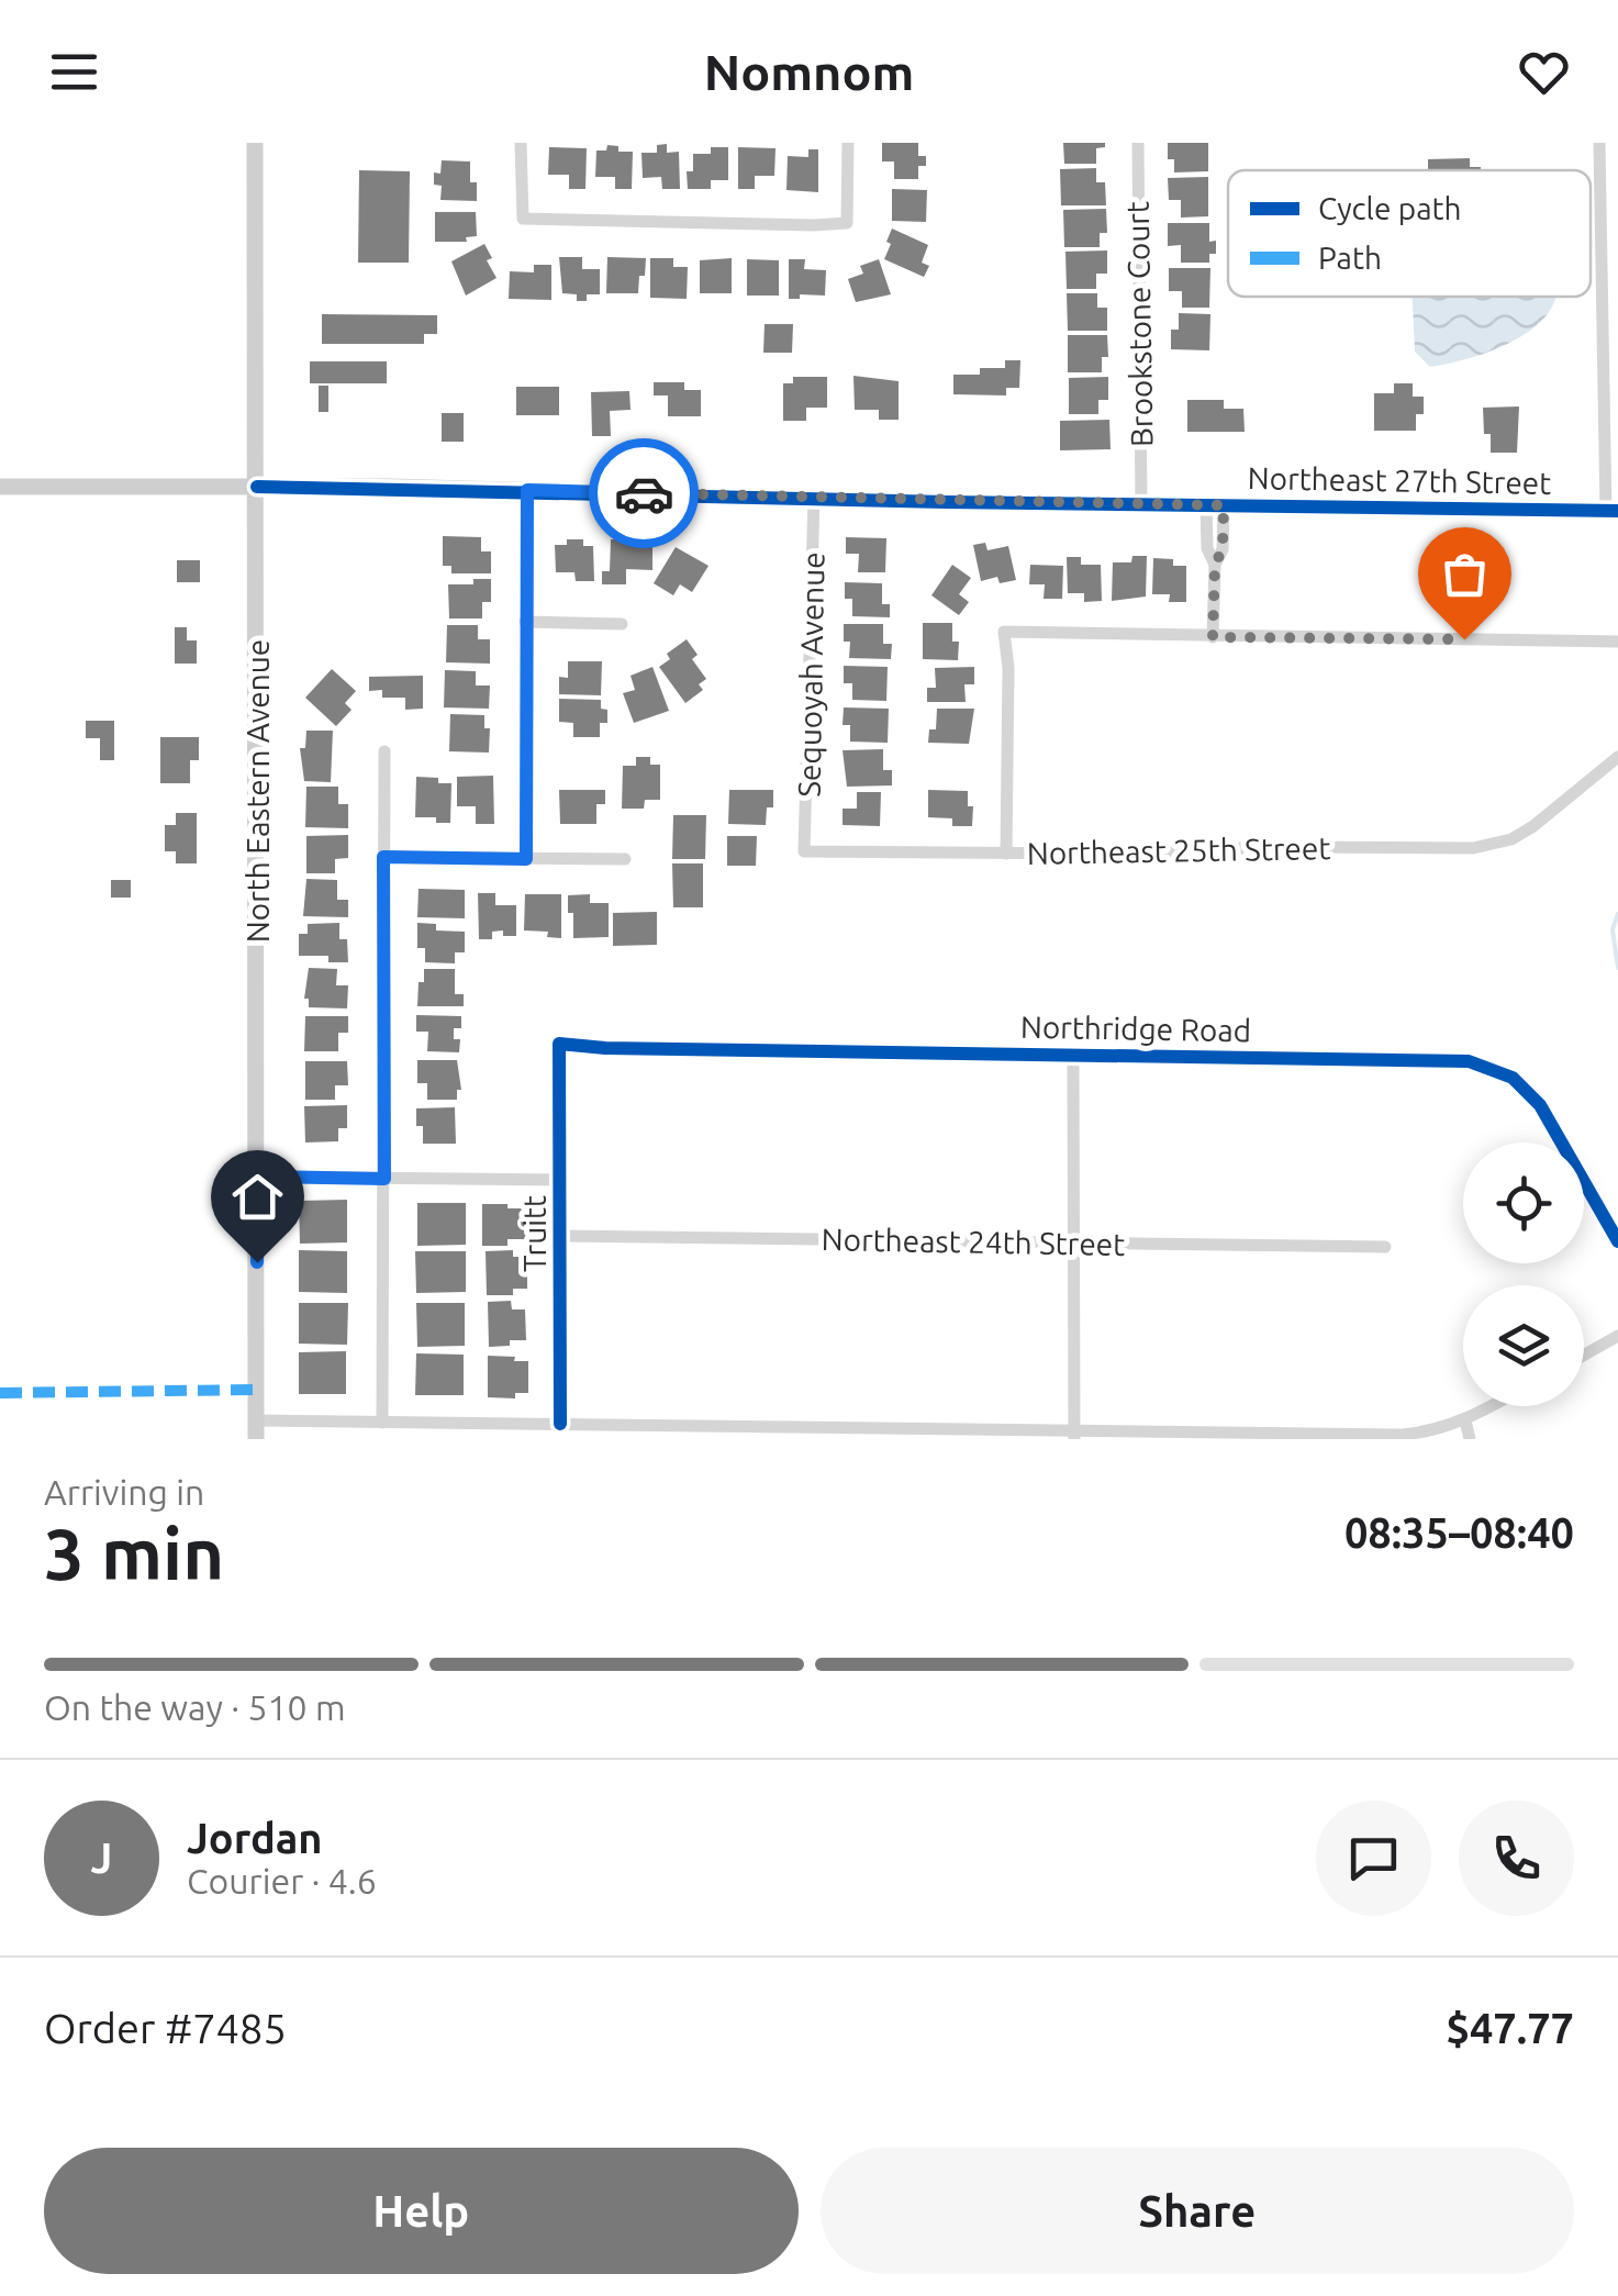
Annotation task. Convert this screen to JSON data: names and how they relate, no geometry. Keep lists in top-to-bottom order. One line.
{"streets":{"main road":["Northeast 27th Street","North Eastern Avenue"],"street":["Brookstone Court","Sequoyah Avenue","Northeast 25th Street","Northridge Road","Truitt","Northeast 24th Street"]},"crossings":[["Brookstone Court","Northeast 27th Street"],["Northeast 27th Street","Sequoyah Avenue"],["Northeast 27th Street","North Eastern Avenue"],["Sequoyah Avenue","Northeast 25th Street"],["Northridge Road","Truitt"],["Truitt","Northeast 24th Street"]],"legend":["Cycle path","Path"],"page":{"header":"Nomnom","heading":["3 min","Arriving in","08:35–08:40"],"panel":["Jordan","Courier · 4.6","Order #7485","$47.77"],"bar":"On the way · 510 m","round":"J","buttons":["Help","Share"]}}
